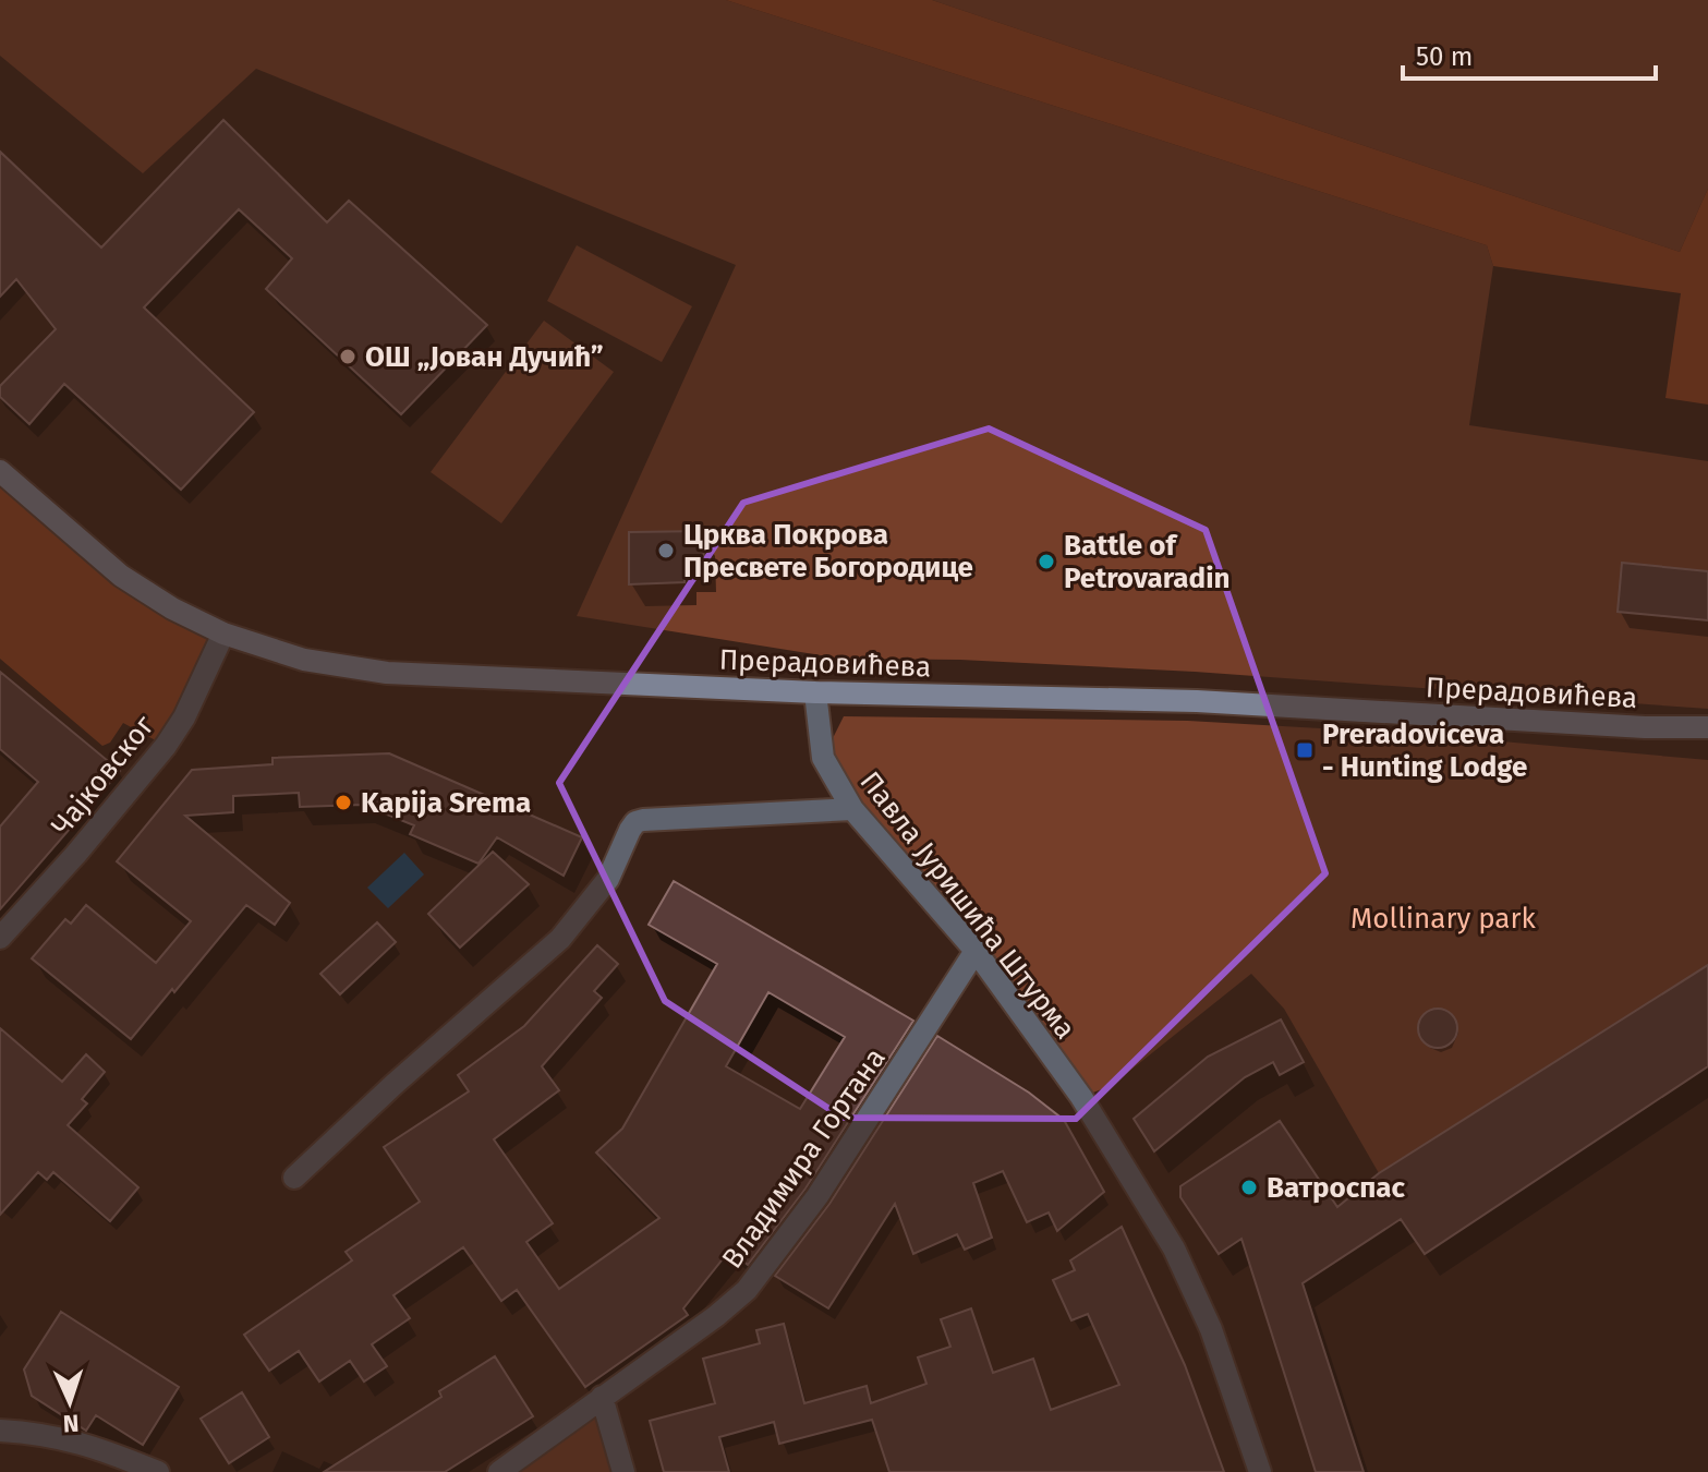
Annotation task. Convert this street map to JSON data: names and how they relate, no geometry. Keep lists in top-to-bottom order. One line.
{"streets":{"main road":["Прерадовићева"],"street":["Чајковског","Павла Јуришића Штурма","Владимира Гортана"]},"crossings":[["Прерадовићева","Чајковског"],["Прерадовићева","Павла Јуришића Штурма"],["Павла Јуришића Штурма","Владимира Гортана"]],"parks":["Mollinary park"],"places":{"other":["ОШ „Јован Дучић”","Црква Покрова Пресвете Богородице","Battle of Petrovaradin","Kapija Srema","Ватроспас"],"transit":["Preradoviceva - Hunting Lodge"]},"scale_bar":"50 m","north":"bottom"}
